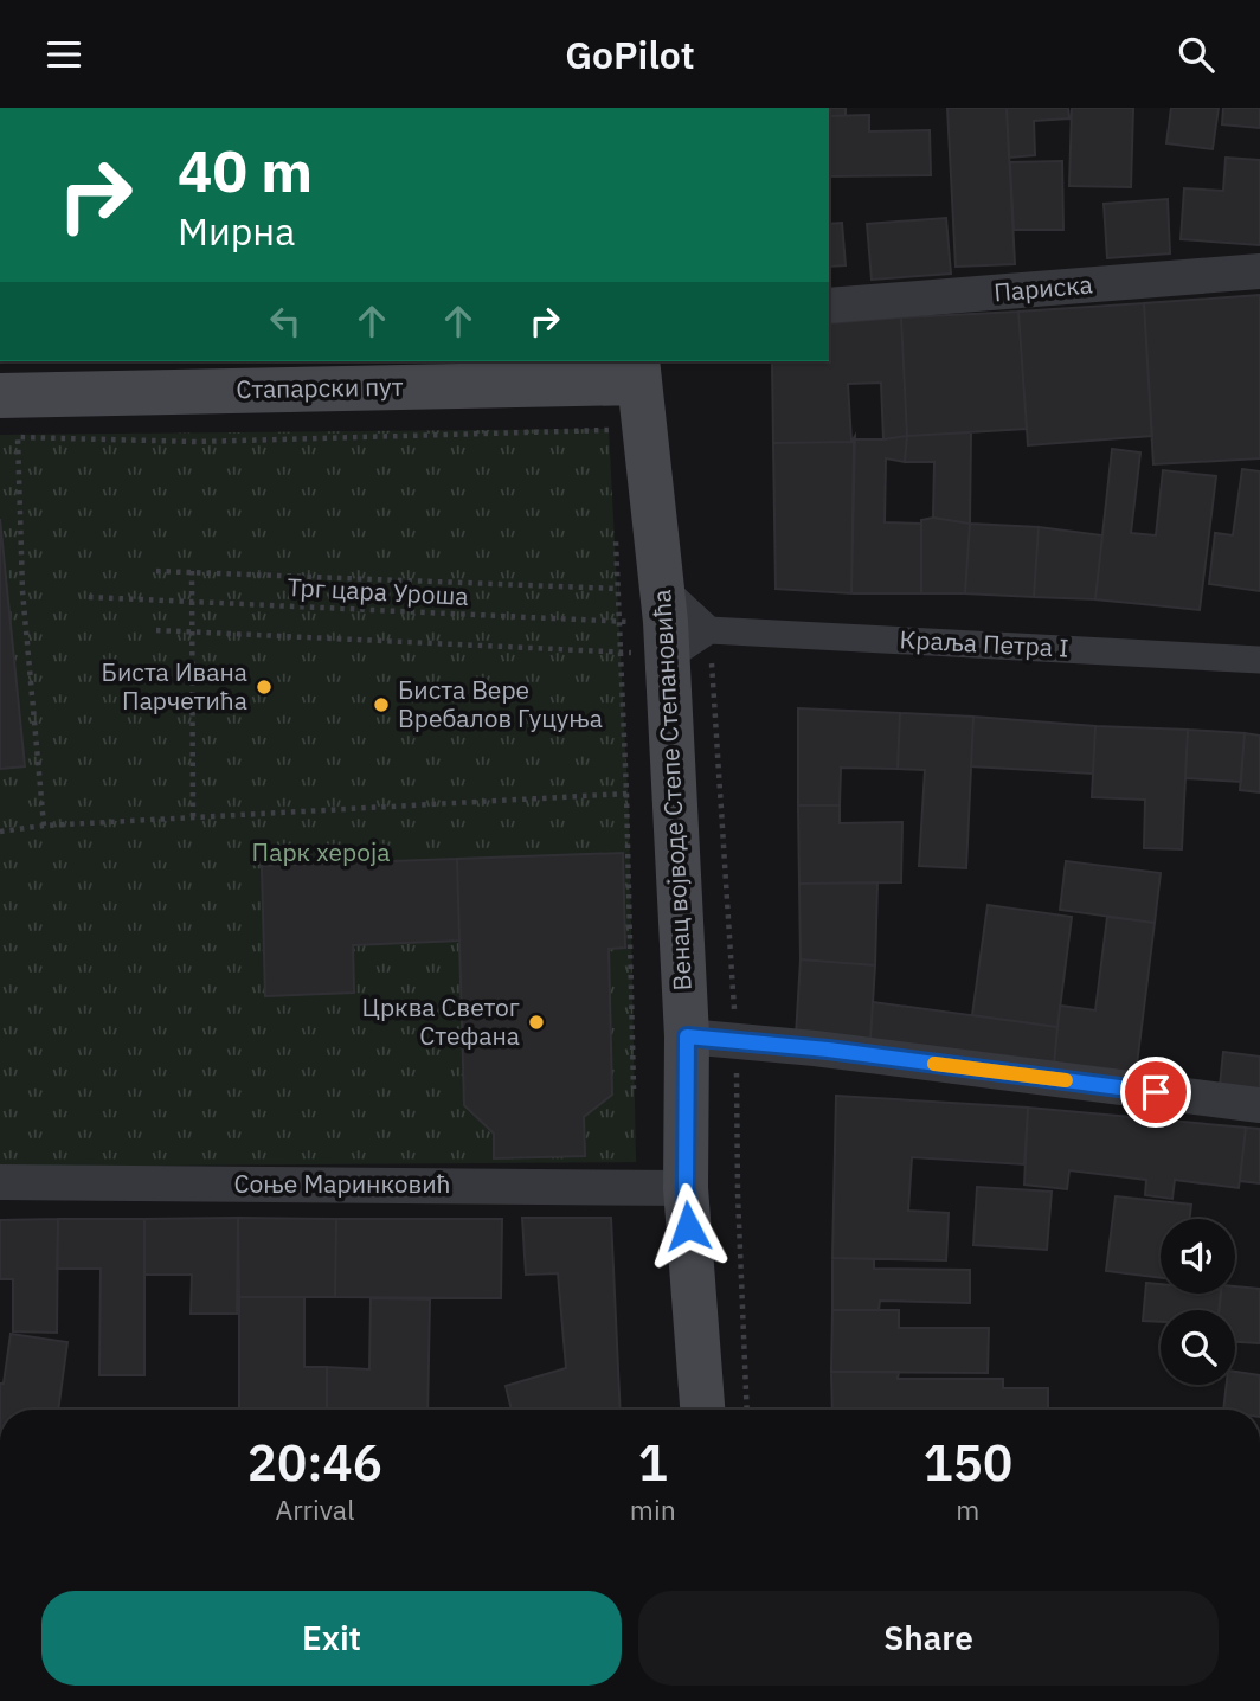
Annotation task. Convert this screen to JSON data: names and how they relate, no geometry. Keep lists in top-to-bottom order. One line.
{"streets":{"main road":["Стапарски пут","Венац војводе Степе Степановића"],"street":["Париска","Краља Петра I","Соње Маринковић"],"path":["Трг цара Уроша"]},"crossings":[["Стапарски пут","Венац војводе Степе Степановића"],["Трг цара Уроша","Краља Петра I"],["Трг цара Уроша","Венац војводе Степе Степановића"],["Краља Петра I","Венац војводе Степе Степановића"],["Венац војводе Степе Степановића","Соње Маринковић"]],"parks":["Парк хероја"],"places":["Биста Ивана Парчетића","Биста Вере Вребалов Гуцуња","Црква Светог Стефана"],"page":{"header":"GoPilot","turn":["40 m","Мирна"],"eta":["20:46","Arrival","1","min","150","m"],"buttons":["Exit","Share"]}}
